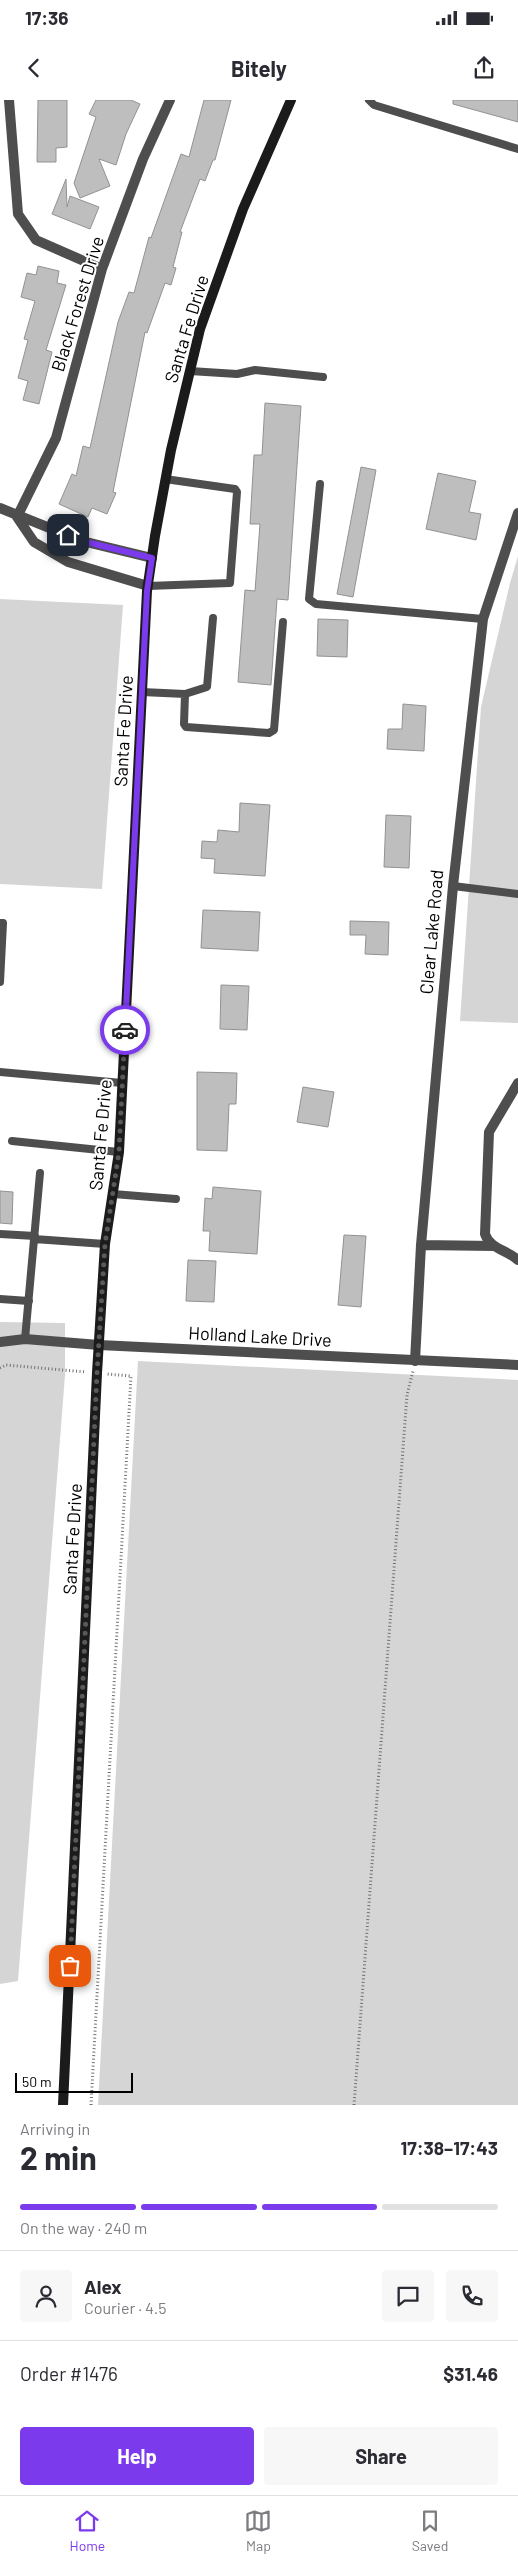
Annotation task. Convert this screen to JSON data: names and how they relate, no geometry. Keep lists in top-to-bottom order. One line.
{"streets":{"main road":["Santa Fe Drive"],"street":["Black Forest Drive","Clear Lake Road","Holland Lake Drive"]},"crossings":[["Santa Fe Drive","Holland Lake Drive"],["Clear Lake Road","Holland Lake Drive"]],"scale_bar":"50 m","page":{"status":"17:36","header":"Bitely","scale":"50 m","heading":["2 min","Arriving in","17:38–17:43"],"panel":["Alex","Courier · 4.5","Order #1476","$31.46"],"bar":"On the way · 240 m","buttons":["Help","Share"],"tabs":["Home","Map","Saved"]}}
